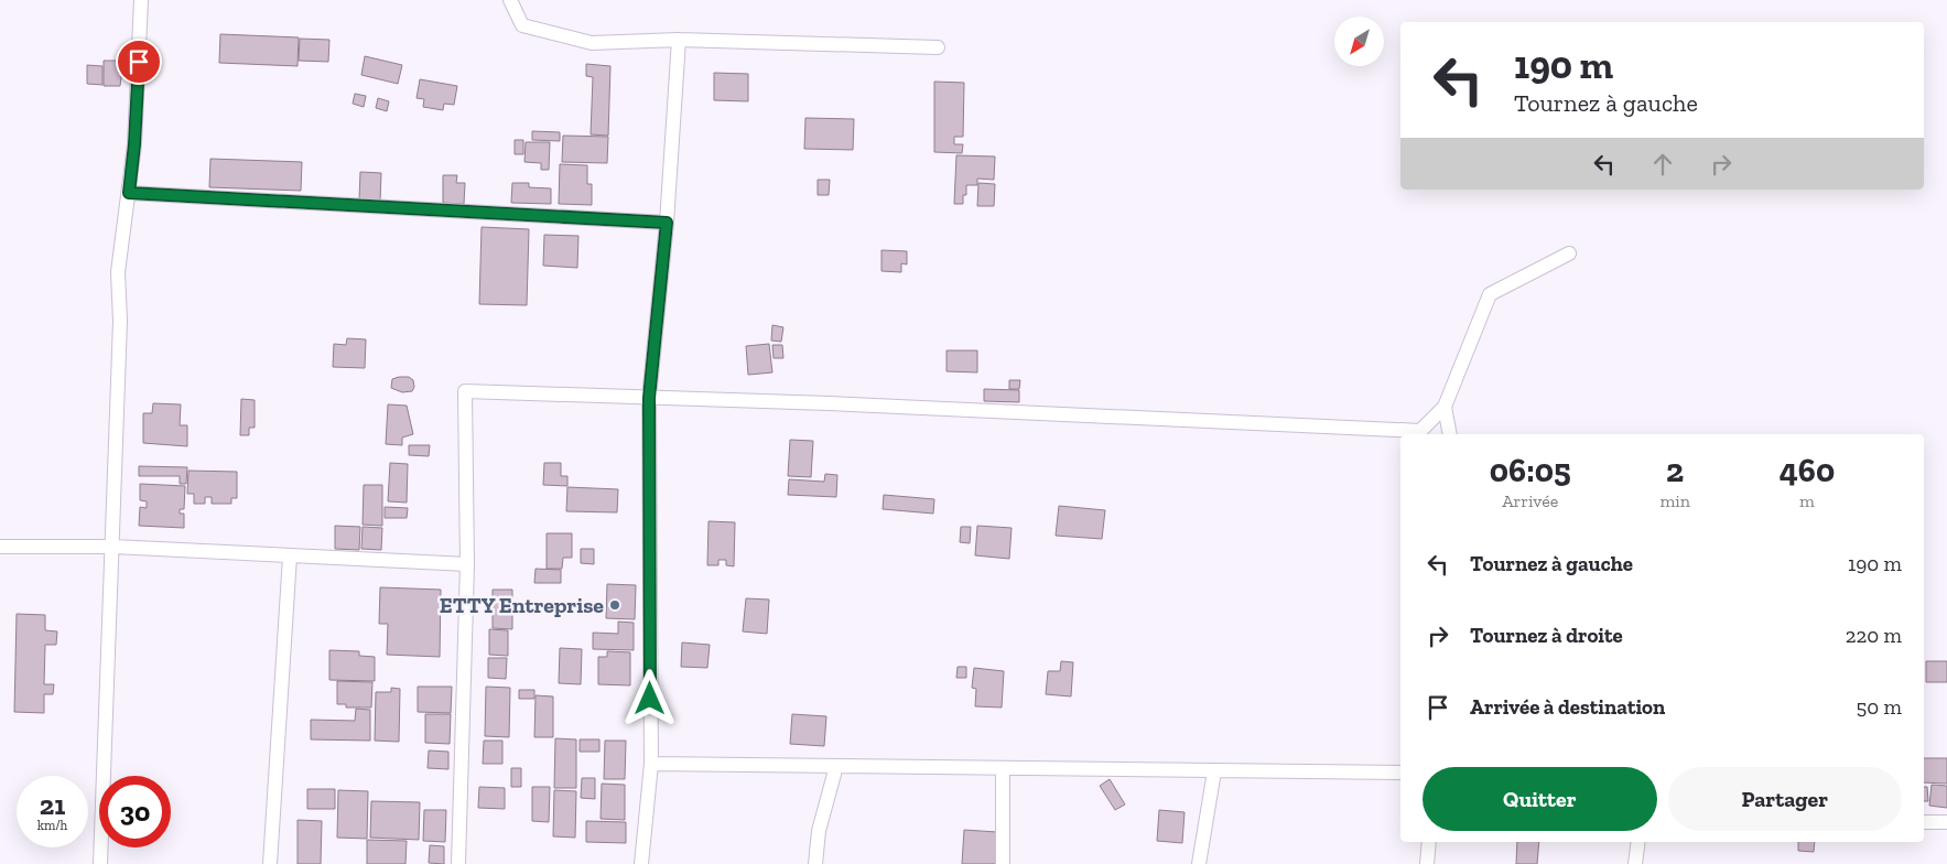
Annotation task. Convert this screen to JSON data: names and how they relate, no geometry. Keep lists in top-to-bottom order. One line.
{"places":["ETTY Entreprise"],"north":"bottom left","page":{"turn":["190 m","Tournez à gauche"],"eta":["06:05","Arrivée","2","min","460","m"],"list":[{"name":"Tournez à gauche","value":"190 m"},{"name":"Tournez à droite","value":"220 m"},{"name":"Arrivée à destination","value":"50 m"}],"buttons":["Quitter","Partager"],"speed":"21 km/h","limit":"30"}}
